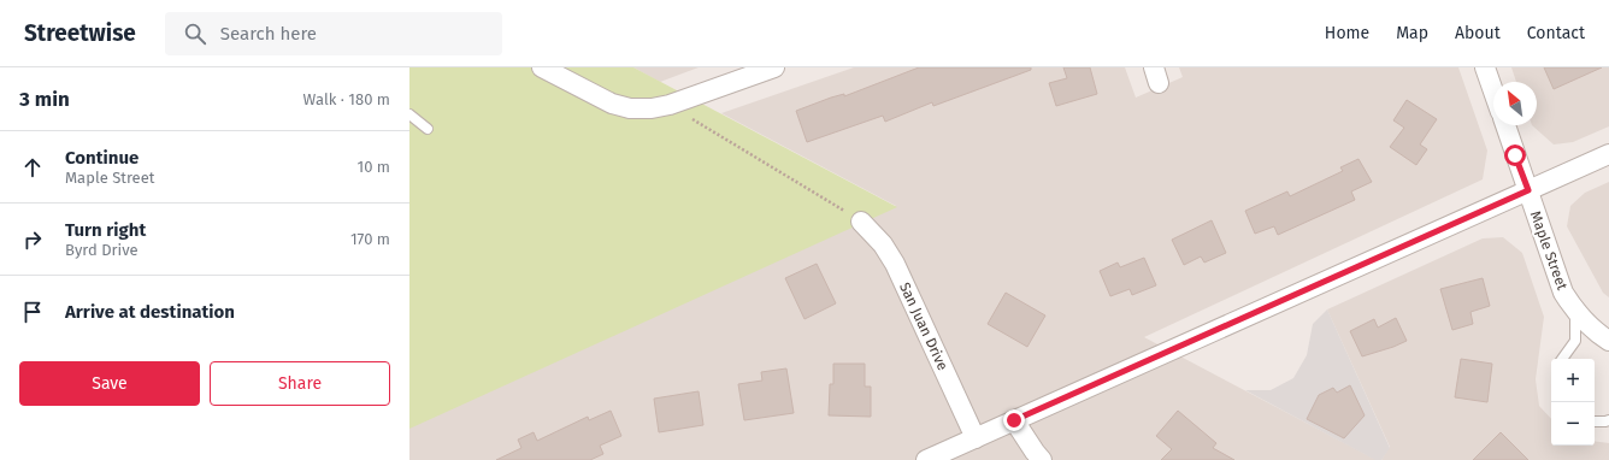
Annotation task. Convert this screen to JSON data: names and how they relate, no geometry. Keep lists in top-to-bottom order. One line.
{"streets":{"street":["Maple Street","San Juan Drive"]},"north":"top left","page":{"header":"Streetwise","search":"Search here","nav":["Home","Map","About","Contact"],"heading":["3 min","Walk · 180 m"],"list":[["Continue","Maple Street","10 m"],["Turn right","Byrd Drive","170 m"],"Arrive at destination"],"buttons":["Save","Share"],"map_buttons":["+","−"]}}
